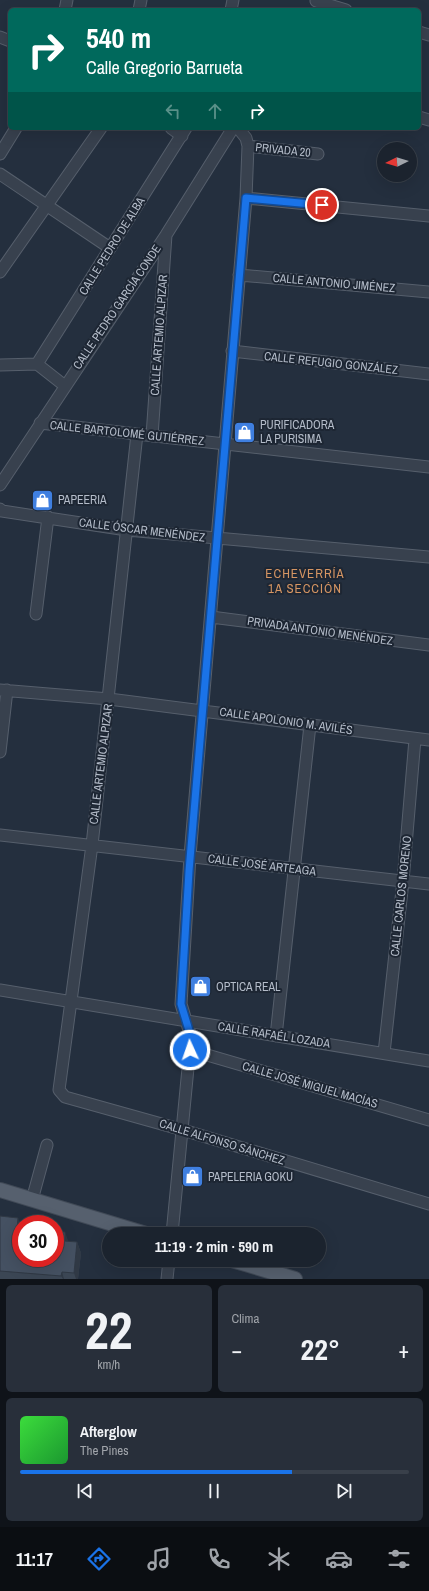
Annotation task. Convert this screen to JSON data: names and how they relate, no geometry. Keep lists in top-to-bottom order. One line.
{"streets":{"street":["PRIVADA 20","CALLE PEDRO DE ALBA","CALLE ANTONIO JIMÉNEZ","CALLE PEDRO GARCÍA CONDE","CALLE ARTEMIO ALPIZAR","CALLE REFUGIO GONZÁLEZ","CALLE BARTOLOMÉ GUTIÉRREZ","CALLE ÓSCAR MENÉNDEZ","PRIVADA ANTONIO MENÉNDEZ","CALLE APOLONIO M. AVILÉS","CALLE JOSÉ ARTEAGA","CALLE CARLOS MORENO","CALLE RAFAÉL LOZADA","CALLE JOSÉ MIGUEL MACÍAS","CALLE ALFONSO SÁNCHEZ"]},"crossings":[["CALLE PEDRO GARCÍA CONDE","CALLE ARTEMIO ALPIZAR"],["CALLE PEDRO GARCÍA CONDE","CALLE BARTOLOMÉ GUTIÉRREZ"],["CALLE ARTEMIO ALPIZAR","CALLE BARTOLOMÉ GUTIÉRREZ"],["CALLE ARTEMIO ALPIZAR","CALLE ÓSCAR MENÉNDEZ"],["CALLE ARTEMIO ALPIZAR","CALLE APOLONIO M. AVILÉS"],["CALLE ARTEMIO ALPIZAR","CALLE JOSÉ ARTEAGA"],["CALLE ARTEMIO ALPIZAR","CALLE RAFAÉL LOZADA"],["CALLE ARTEMIO ALPIZAR","CALLE ALFONSO SÁNCHEZ"],["CALLE APOLONIO M. AVILÉS","CALLE CARLOS MORENO"],["CALLE JOSÉ ARTEAGA","CALLE CARLOS MORENO"],["CALLE CARLOS MORENO","CALLE RAFAÉL LOZADA"]],"districts":["ECHEVERRÍA 1A SECCIÓN"],"places":{"shop":["PURIFICADORA LA PURISIMA","PAPEERIA","OPTICA REAL","PAPELERIA GOKU"]},"north":"left","page":{"turn":["540 m","Calle Gregorio Barrueta"],"limit":"30","trip":"11:19 · 2 min · 590 m","tile":[["22","km/h"],"Clima"],"heat":["−","22°","+"],"song":["Afterglow","The Pines"],"tabs":"11:17"}}
